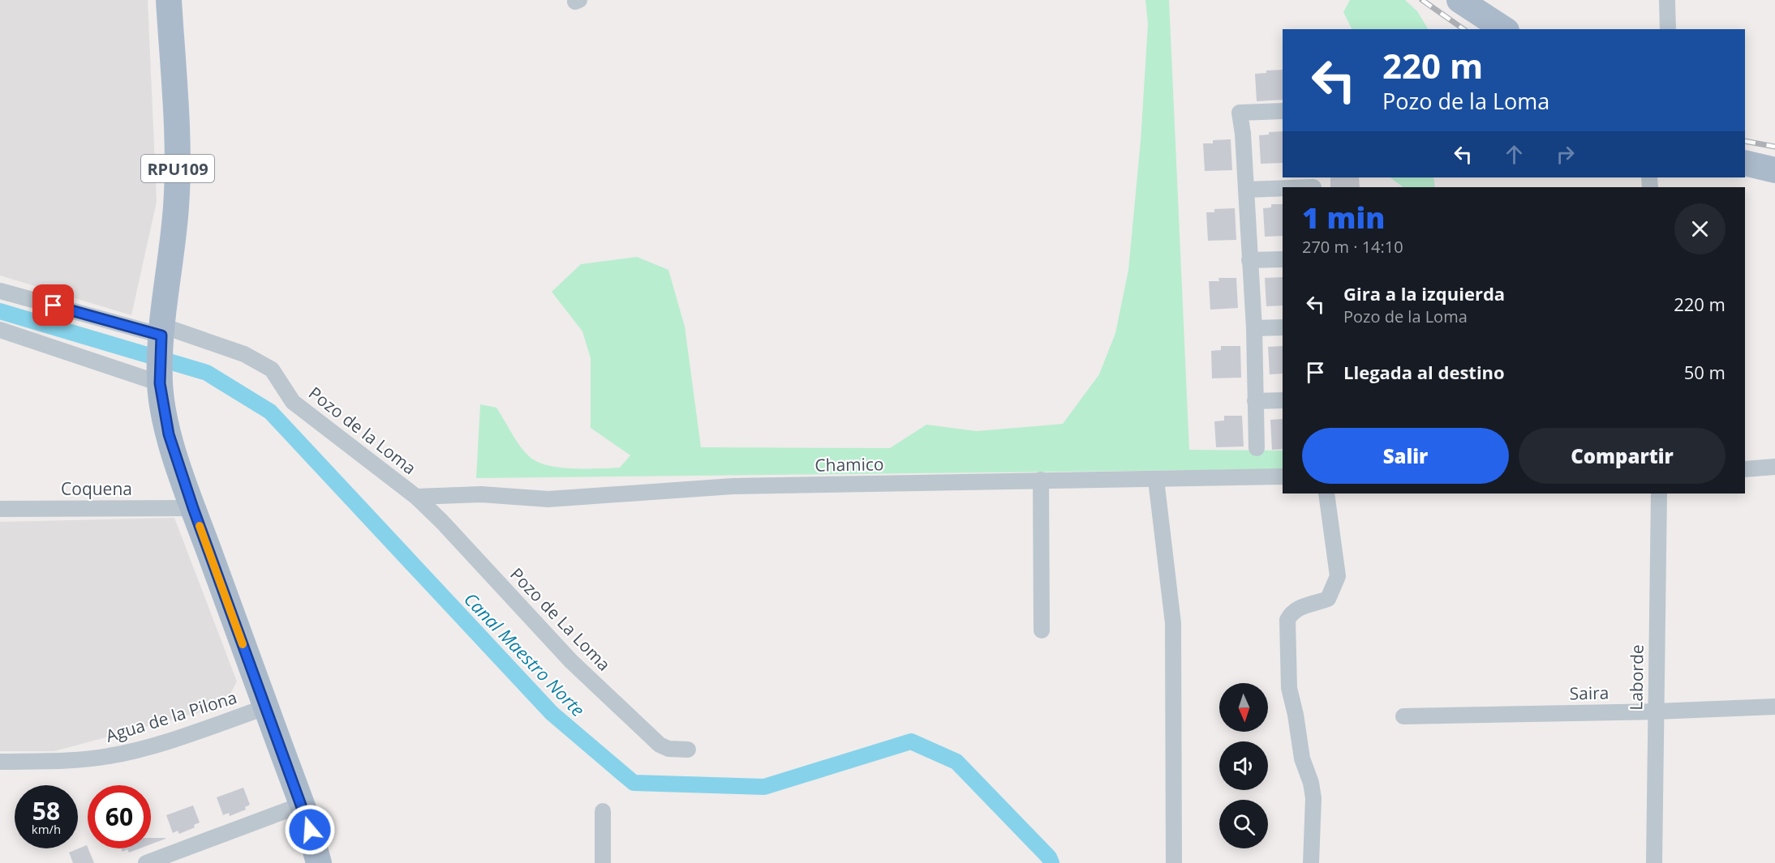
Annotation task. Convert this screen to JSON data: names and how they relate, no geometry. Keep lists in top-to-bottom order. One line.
{"streets":{"main road":["RPU109"],"street":["Pozo de la Loma","Chamico","Coquena","Pozo de La Loma","Laborde","Saira","Agua de la Pilona"]},"crossings":[["RPU109","Pozo de la Loma"],["RPU109","Coquena"],["RPU109","Agua de la Pilona"],["Pozo de la Loma","Chamico"],["Pozo de la Loma","Pozo de La Loma"],["Chamico","Pozo de La Loma"],["Laborde","Saira"]],"water":["Canal Maestro Norte"],"north":"bottom","page":{"turn":["220 m","Pozo de la Loma"],"heading":["1 min","270 m · 14:10"],"list":[{"name":"Gira a la izquierda","note":"Pozo de la Loma","value":"220 m"},{"name":"Llegada al destino","value":"50 m"}],"buttons":["Salir","Compartir"],"speed":"58 km/h","limit":"60"}}
